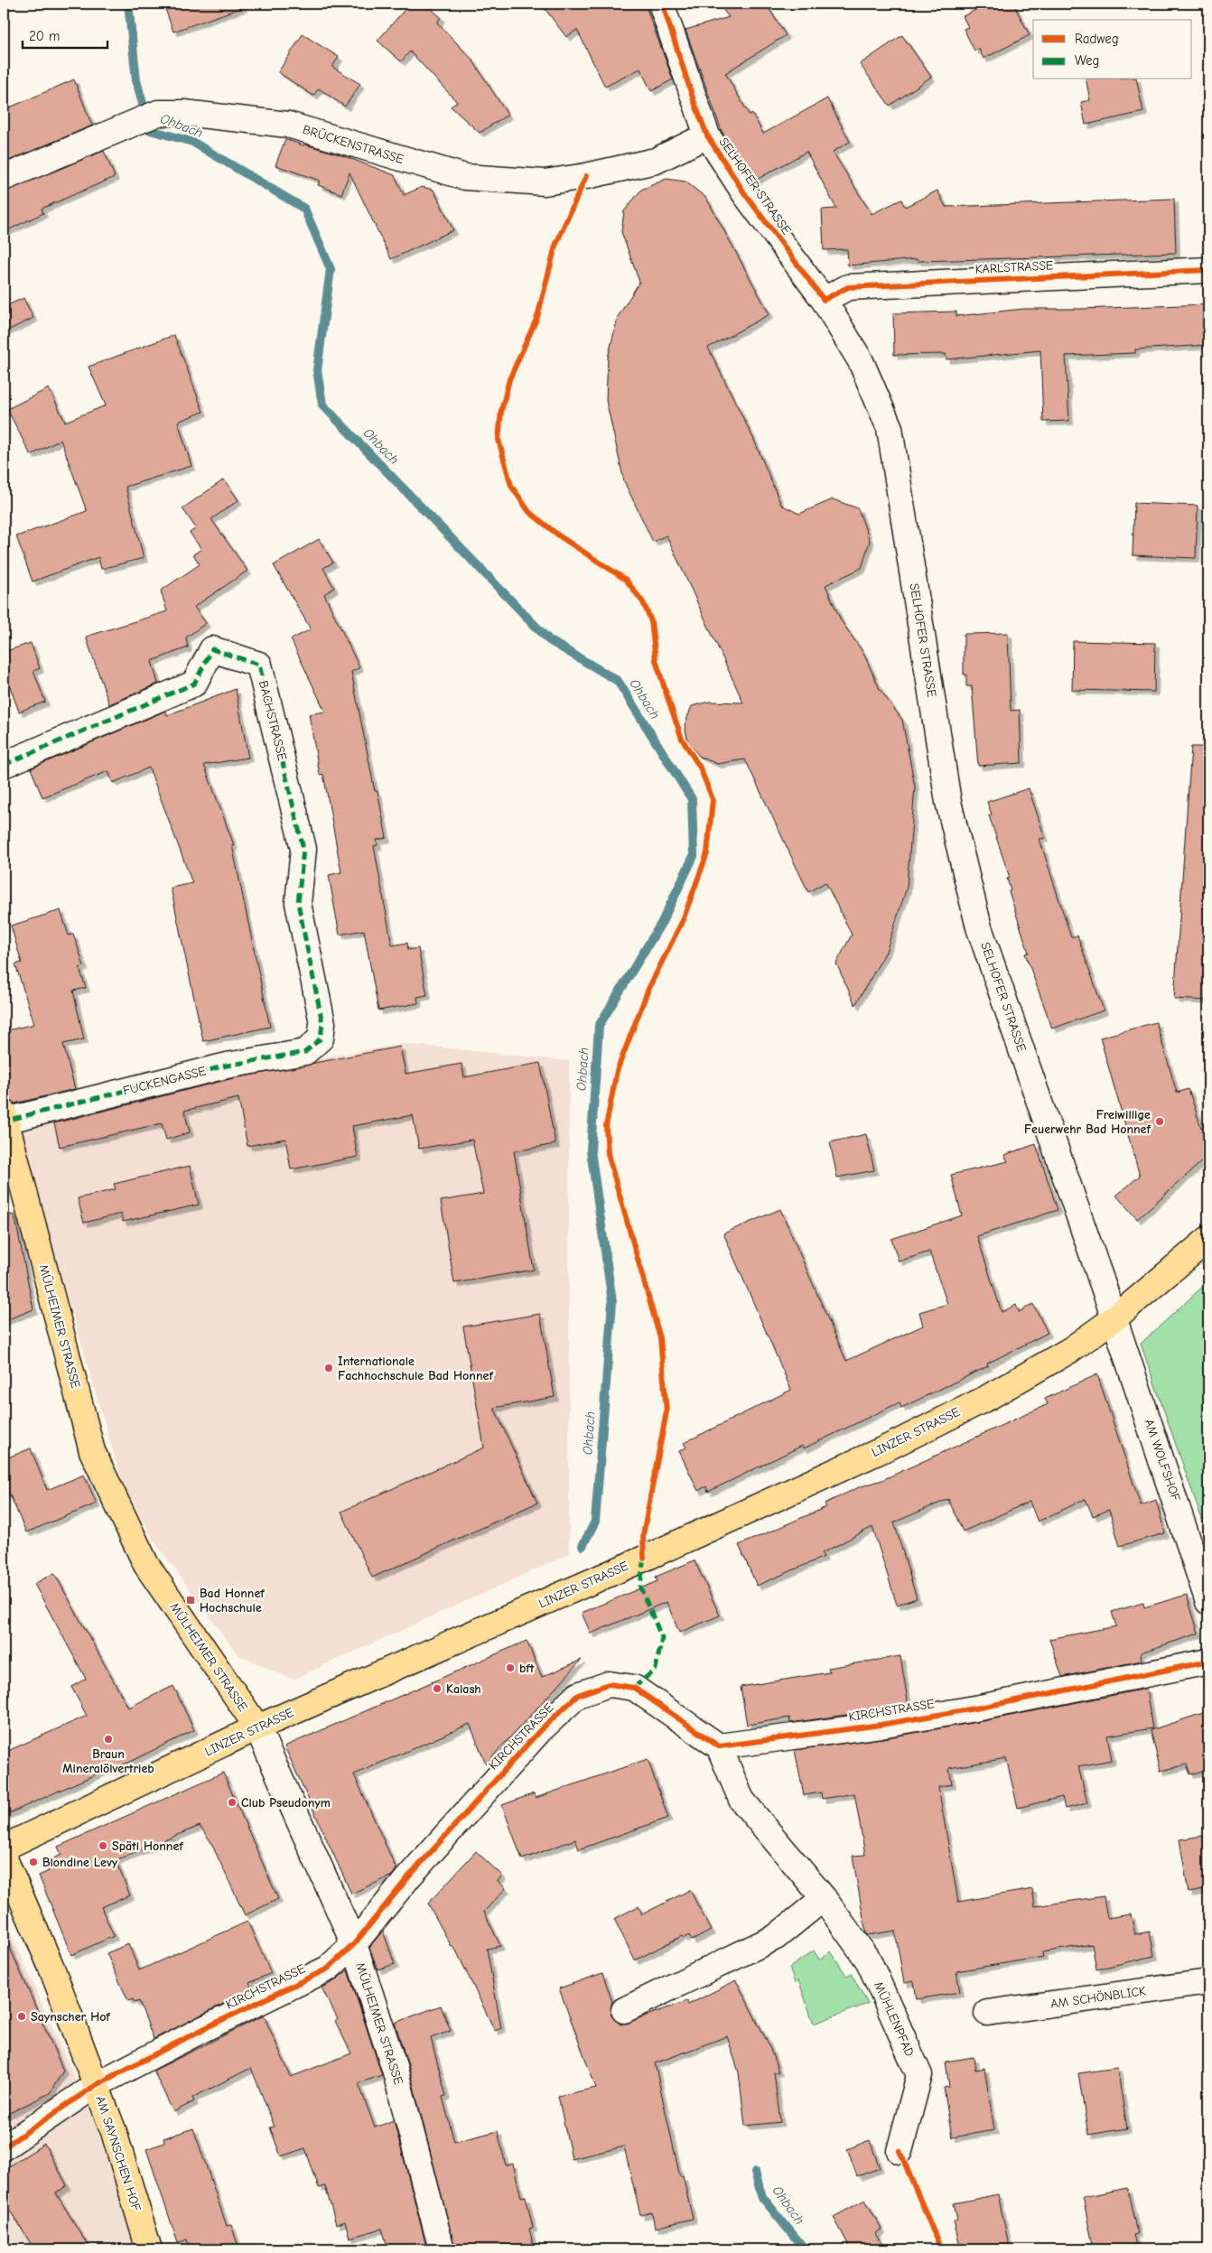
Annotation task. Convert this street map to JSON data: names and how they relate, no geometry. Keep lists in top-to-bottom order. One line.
{"streets":{"main road":["MÜLHEIMER STRASSE","LINZER STRASSE","AM SAYNSCHEN HOF"],"street":["BRÜCKENSTRASSE","SELHOFER STRASSE","KARLSTRASSE","BACHSTRASSE","FUCKENGASSE","AM WOLFSHOF","KIRCHSTRASSE","AM SCHÖNBLICK","MÜHLENPFAD"]},"crossings":[["BRÜCKENSTRASSE","SELHOFER STRASSE"],["SELHOFER STRASSE","KARLSTRASSE"],["SELHOFER STRASSE","LINZER STRASSE"],["SELHOFER STRASSE","AM WOLFSHOF"],["BACHSTRASSE","FUCKENGASSE"],["FUCKENGASSE","MÜLHEIMER STRASSE"],["MÜLHEIMER STRASSE","LINZER STRASSE"],["MÜLHEIMER STRASSE","KIRCHSTRASSE"],["LINZER STRASSE","AM WOLFSHOF"],["KIRCHSTRASSE","MÜHLENPFAD"],["KIRCHSTRASSE","AM SAYNSCHEN HOF"]],"water":["Ohbach"],"places":{"other":["Freiwillige Feuerwehr Bad Honnef","Internationale Fachhochschule Bad Honnef","bft","Kalash","Braun Mineralölvertrieb","Club Pseudonym","Späti Honnef","Blondine Levy","Saynscher Hof"],"transit":["Bad Honnef Hochschule"]},"legend":["Radweg","Weg"],"scale_bar":"20 m"}
